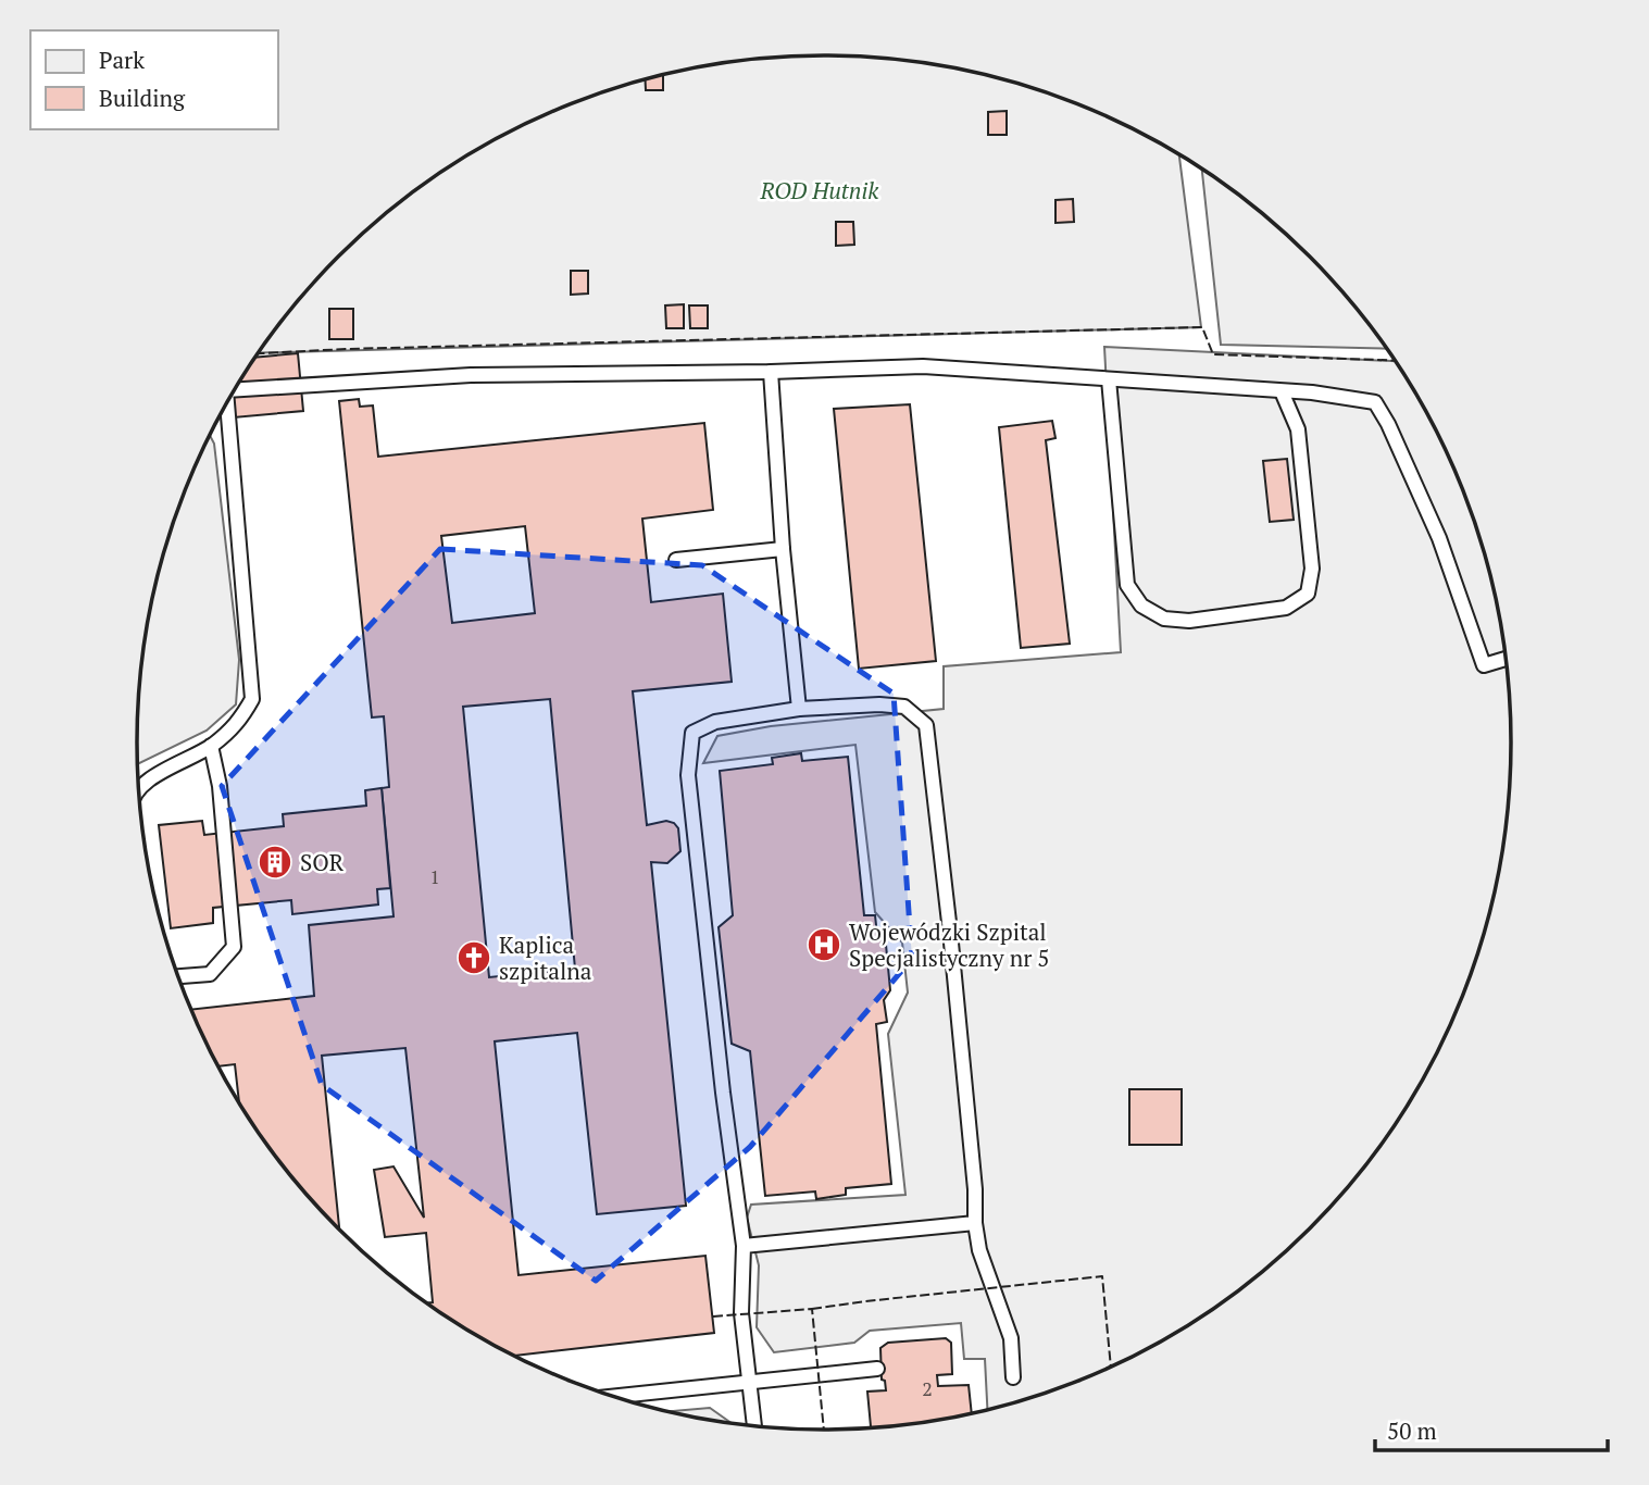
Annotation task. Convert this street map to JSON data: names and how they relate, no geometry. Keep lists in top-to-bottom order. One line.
{"parks":["ROD Hutnik"],"places":{"building":["SOR"],"hospital":["Wojewódzki Szpital Specjalistyczny nr 5"],"church":["Kaplica szpitalna"]},"house_numbers":["1","2"],"legend":["Park","Building"],"scale_bar":"50 m"}
